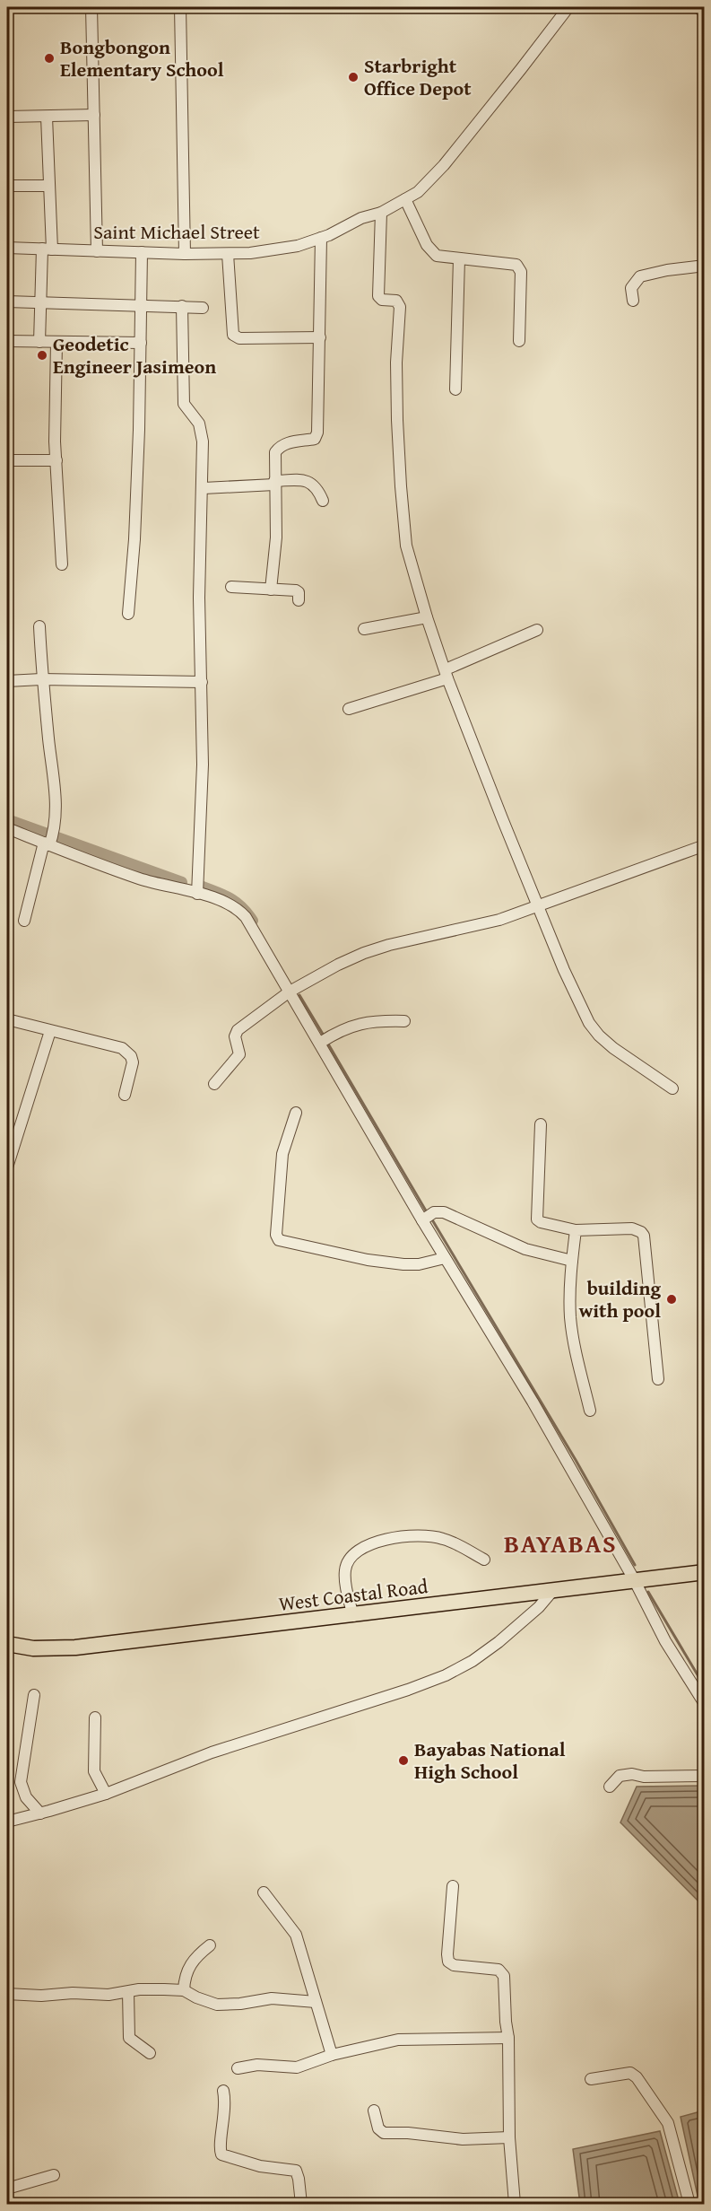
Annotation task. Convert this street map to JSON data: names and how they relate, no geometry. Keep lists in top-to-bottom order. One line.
{"streets":{"main road":["West Coastal Road"],"street":["Saint Michael Street"]},"districts":["BAYABAS"],"places":["Bongbongon Elementary School","Starbright Office Depot","Geodetic Engineer Jasimeon","building with pool","Bayabas National High School"]}
